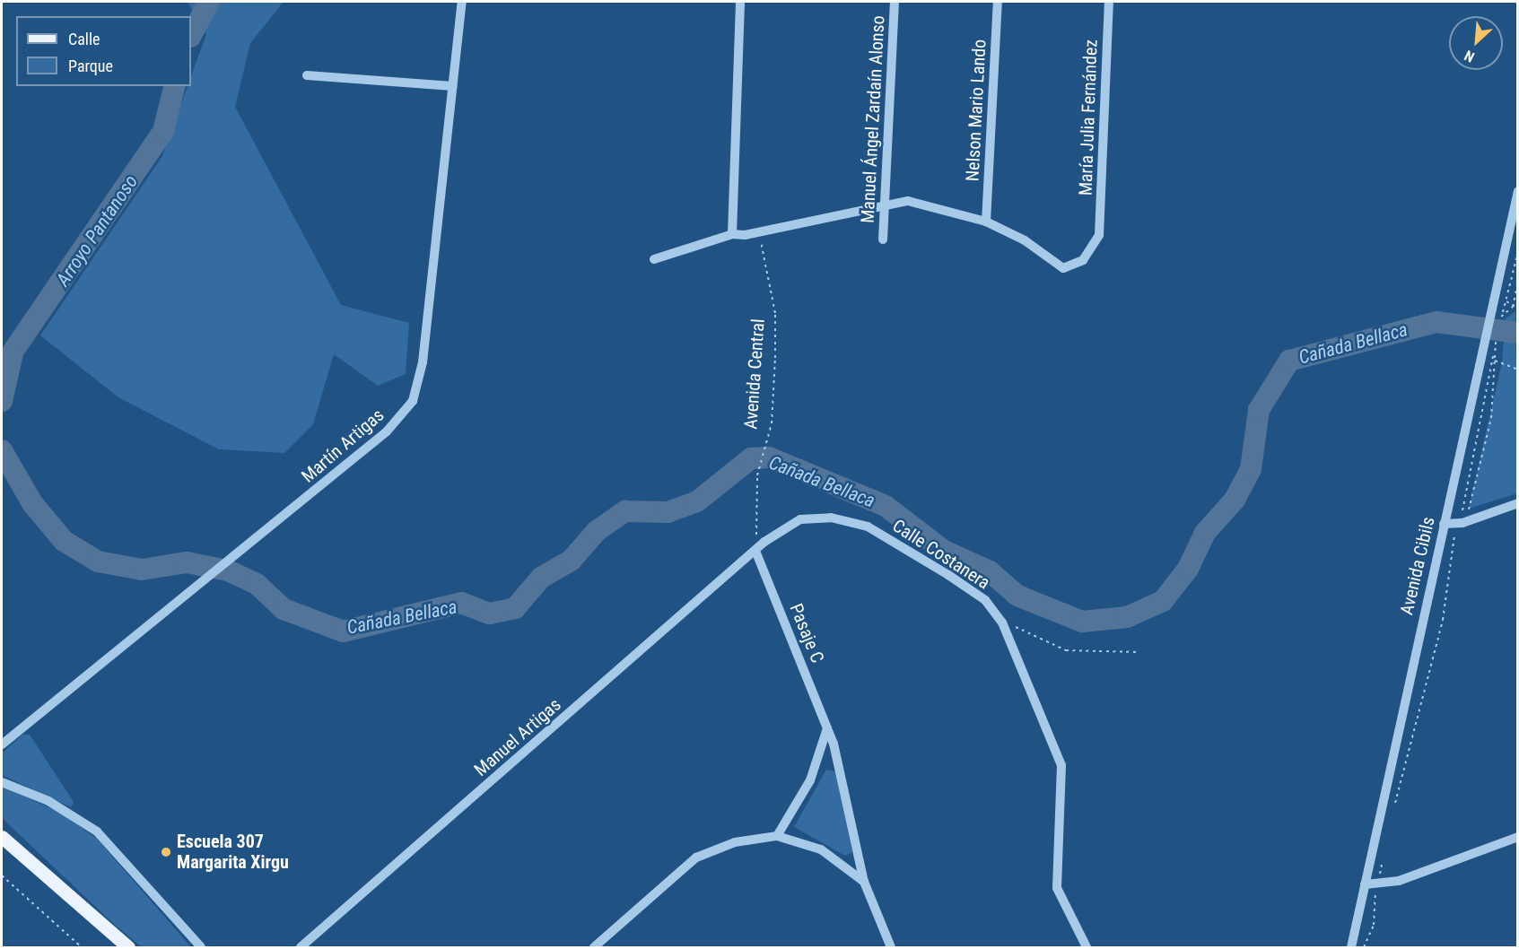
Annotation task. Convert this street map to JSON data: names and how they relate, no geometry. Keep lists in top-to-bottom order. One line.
{"streets":{"street":["Nelson Mario Lando","María Julia Fernández","Manuel Ángel Zardaín Alonso","Martín Artigas","Calle Costanera","Avenida Cibils","Pasaje C","Manuel Artigas"],"path":["Avenida Central"]},"crossings":[["Nelson Mario Lando","María Julia Fernández"],["Avenida Central","Calle Costanera"],["Avenida Central","Pasaje C"],["Avenida Central","Manuel Artigas"],["Calle Costanera","Pasaje C"],["Calle Costanera","Manuel Artigas"],["Pasaje C","Manuel Artigas"]],"water":["Arroyo Pantanoso","Cañada Bellaca"],"places":["Escuela 307 Margarita Xirgu"],"legend":["Calle","Parque"],"north":"bottom left"}
